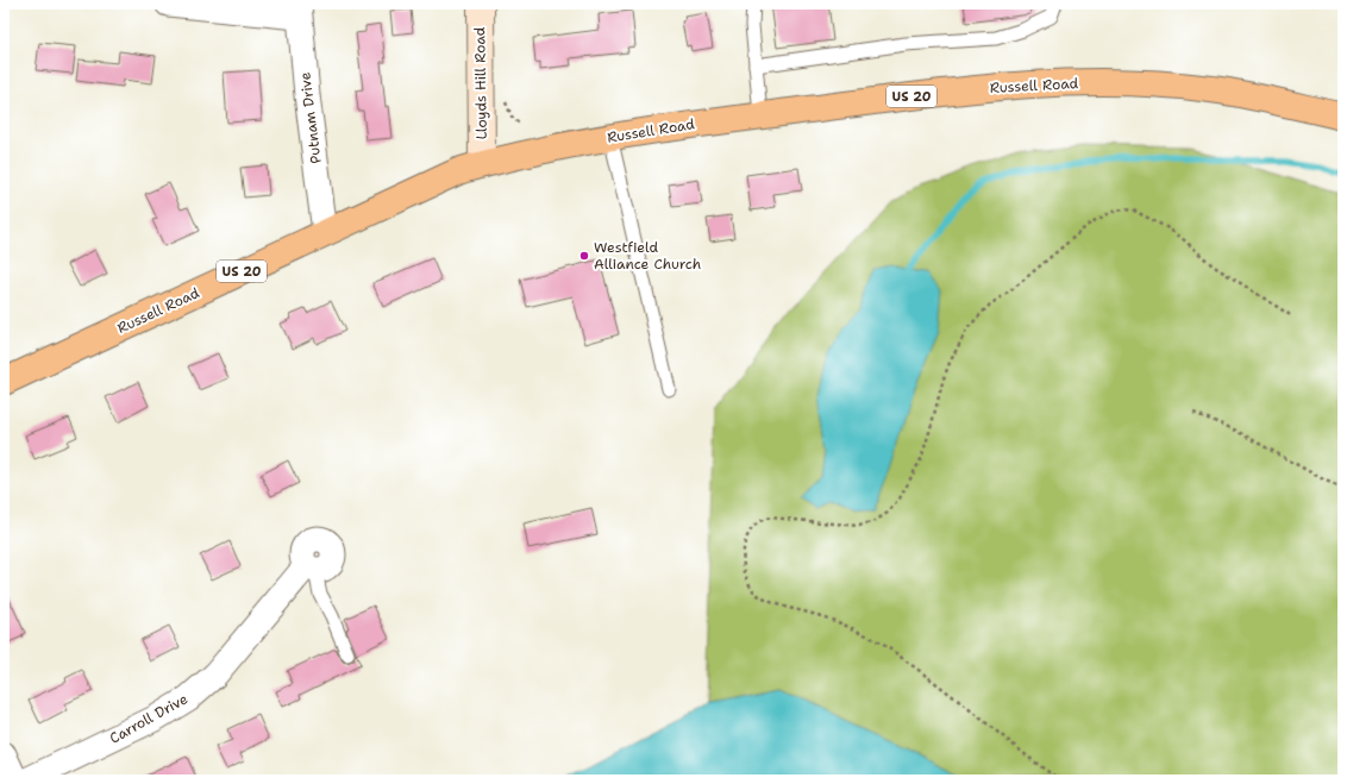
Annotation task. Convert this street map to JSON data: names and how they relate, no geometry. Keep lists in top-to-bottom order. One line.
{"streets":{"main road":["Lloyds Hill Road","Russell Road","US 20"],"street":["Putnam Drive","Carroll Drive"]},"crossings":[["Lloyds Hill Road","Russell Road"],["Russell Road","Putnam Drive"]],"places":["Westfield Alliance Church"]}
